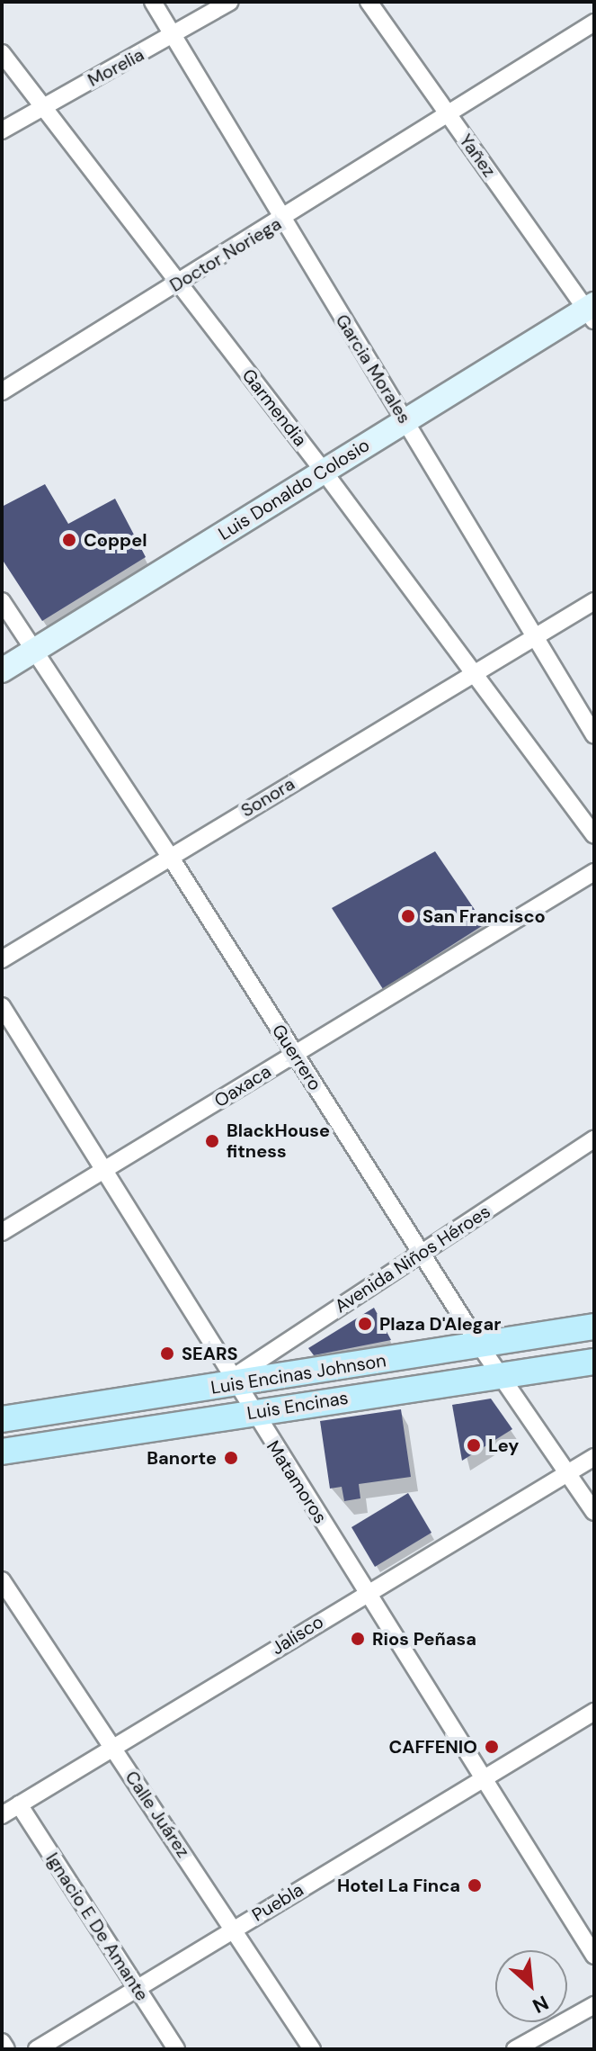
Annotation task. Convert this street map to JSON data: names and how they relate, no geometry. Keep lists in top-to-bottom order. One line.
{"streets":{"main road":["Luis Donaldo Colosio","Luis Encinas Johnson","Luis Encinas"],"street":["Morelia","Yañez","Doctor Noriega","Garcia Morales","Garmendia","Sonora","Guerrero","Oaxaca","Avenida Niños Héroes","Matamoros","Jalisco","Calle Juárez","Puebla","Ignacio E De Amante"]},"crossings":[["Morelia","Garcia Morales"],["Morelia","Garmendia"],["Yañez","Doctor Noriega"],["Yañez","Luis Donaldo Colosio"],["Doctor Noriega","Garcia Morales"],["Doctor Noriega","Garmendia"],["Garcia Morales","Luis Donaldo Colosio"],["Garcia Morales","Sonora"],["Garmendia","Luis Donaldo Colosio"],["Garmendia","Sonora"],["Luis Donaldo Colosio","Guerrero"],["Sonora","Guerrero"],["Guerrero","Oaxaca"],["Guerrero","Avenida Niños Héroes"],["Guerrero","Luis Encinas Johnson"],["Guerrero","Luis Encinas"],["Guerrero","Jalisco"],["Oaxaca","Matamoros"],["Avenida Niños Héroes","Luis Encinas Johnson"],["Avenida Niños Héroes","Matamoros"],["Luis Encinas Johnson","Matamoros"],["Luis Encinas","Matamoros"],["Matamoros","Jalisco"],["Matamoros","Puebla"],["Jalisco","Calle Juárez"],["Jalisco","Ignacio E De Amante"],["Calle Juárez","Puebla"],["Puebla","Ignacio E De Amante"]],"places":["Coppel","San Francisco","BlackHouse fitness","Plaza D'Alegar","SEARS","Ley","Banorte","Rios Peñasa","CAFFENIO","Hotel La Finca"],"north":"bottom right"}
